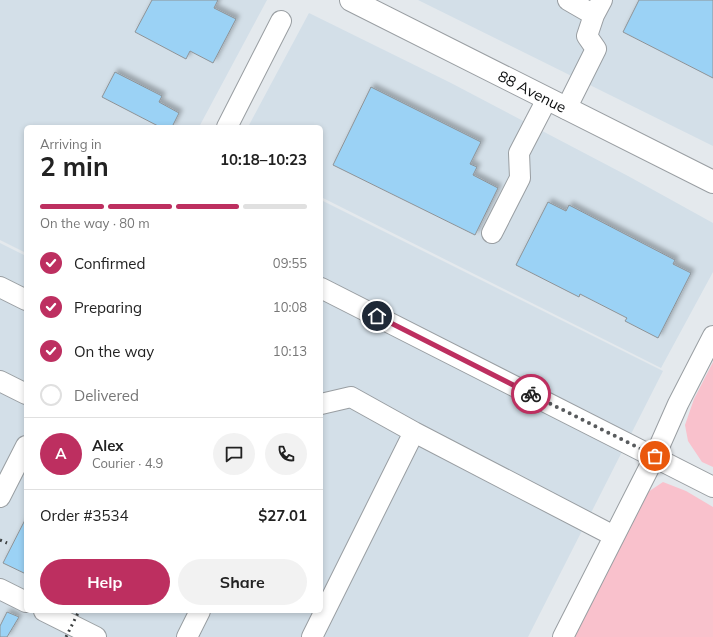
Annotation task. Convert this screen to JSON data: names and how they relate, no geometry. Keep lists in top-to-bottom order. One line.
{"streets":{"main road":["88 Avenue"]},"page":{"heading":["2 min","Arriving in","10:18–10:23"],"panel":["Alex","Courier · 4.9","Order #3534","$27.01"],"bar":"On the way · 80 m","list":[["Confirmed","09:55"],["Preparing","10:08"],["On the way","10:13"],"Delivered"],"round":"A","buttons":["Help","Share"]}}
